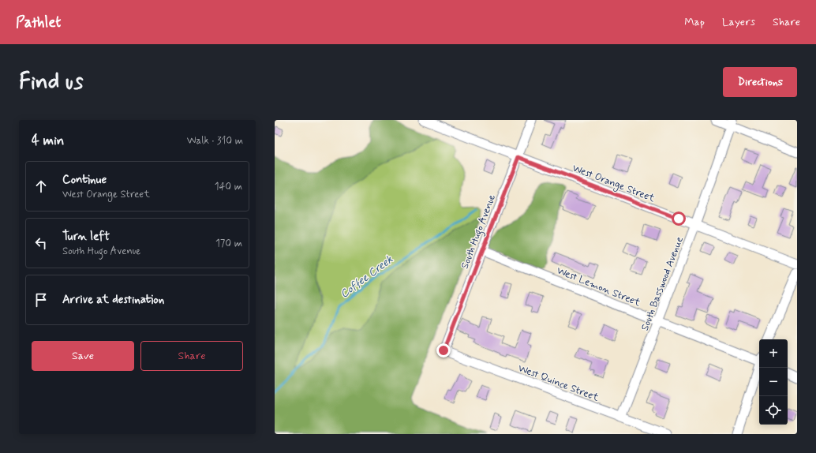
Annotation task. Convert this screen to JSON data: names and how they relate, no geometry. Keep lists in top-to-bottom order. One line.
{"streets":{"street":["West Orange Street","South Hugo Avenue","South Basswood Avenue","West Lemon Street","West Quince Street"]},"crossings":[["West Orange Street","South Hugo Avenue"],["West Orange Street","South Basswood Avenue"],["South Hugo Avenue","West Lemon Street"],["South Hugo Avenue","West Quince Street"],["South Basswood Avenue","West Lemon Street"],["South Basswood Avenue","West Quince Street"]],"water":["Coffee Creek"],"page":{"header":"Pathlet","nav":["Map","Layers","Share"],"buttons":["Directions",["Save","Share"]],"title":"Find us","heading":["4 min","Walk · 310 m"],"list":[["Continue","West Orange Street","140 m"],["Turn left","South Hugo Avenue","170 m"],"Arrive at destination"],"map_buttons":["+","−"]}}
